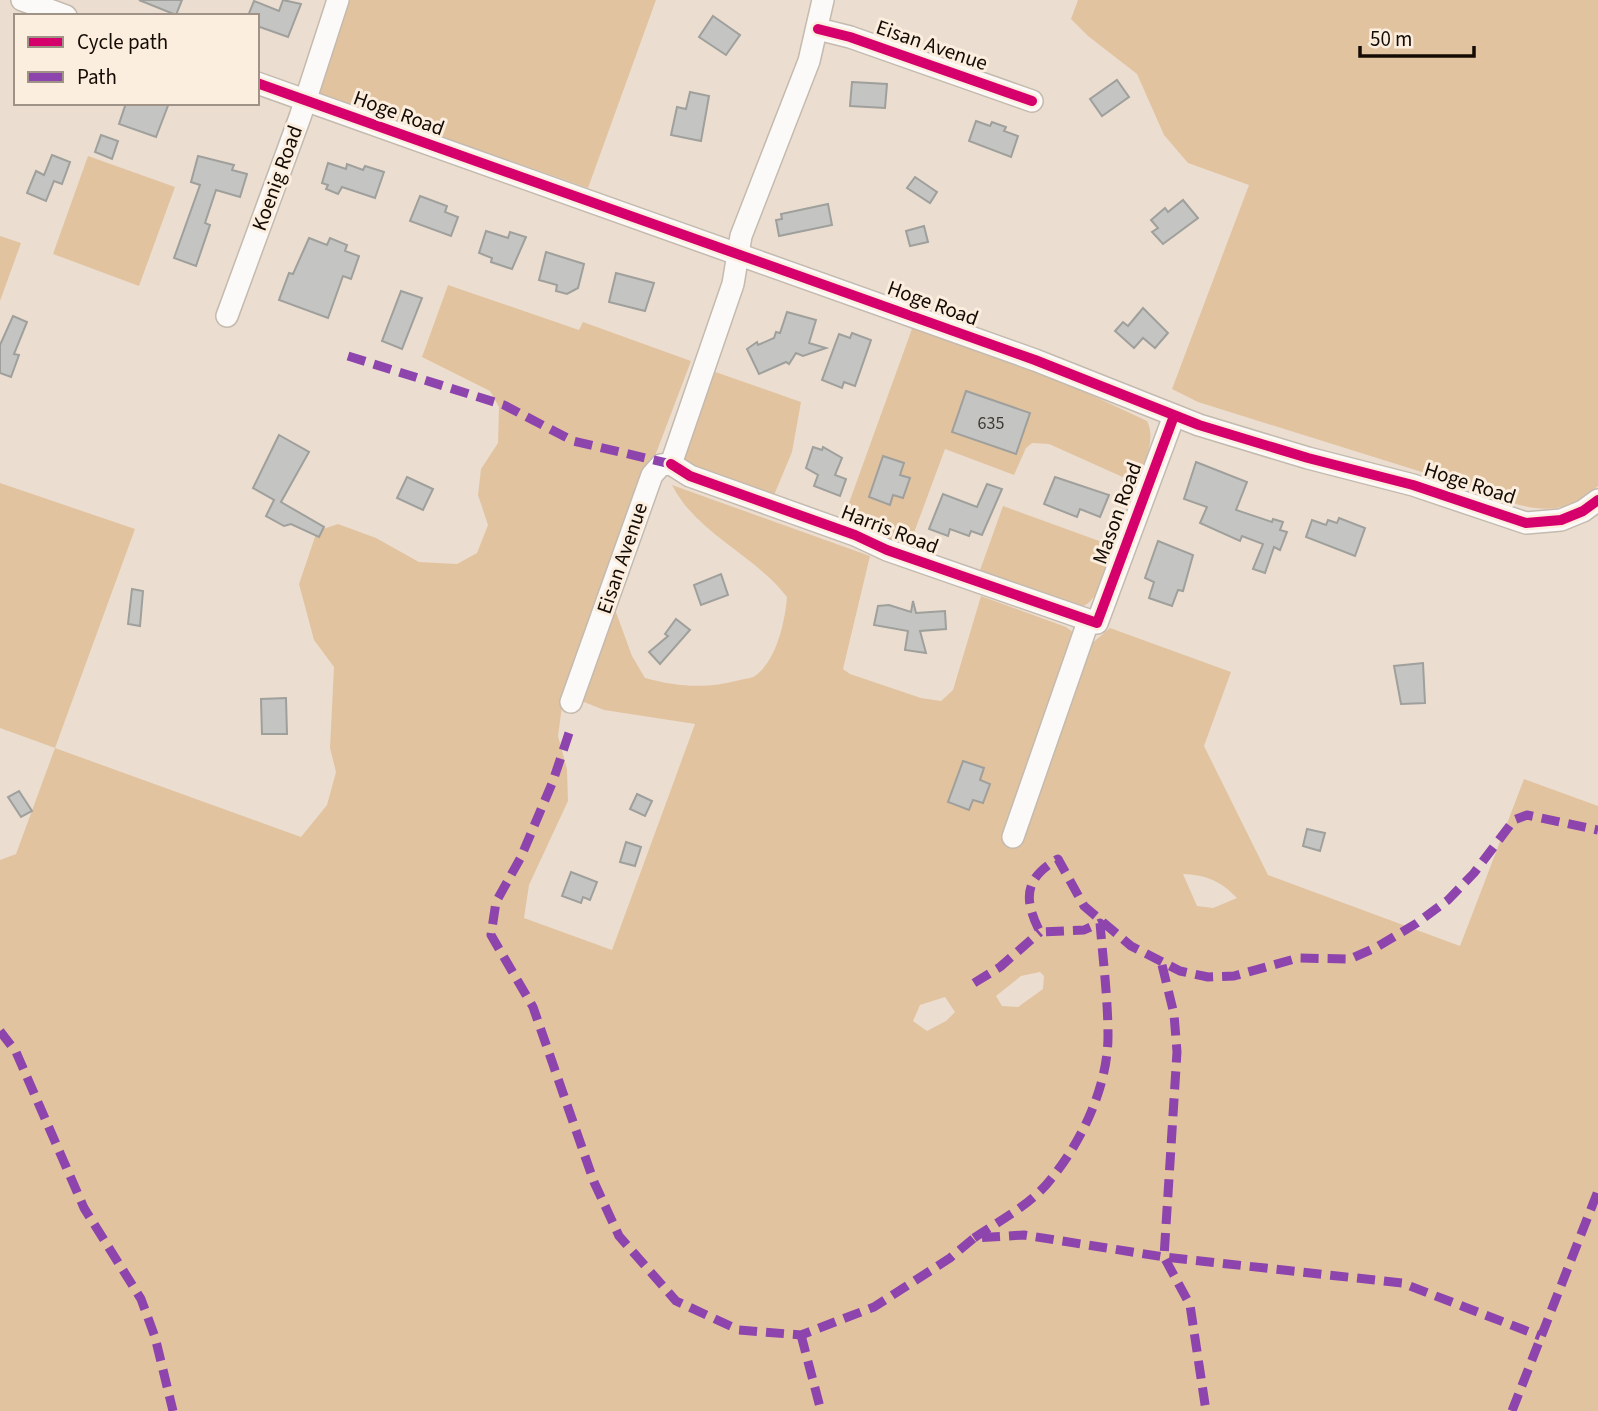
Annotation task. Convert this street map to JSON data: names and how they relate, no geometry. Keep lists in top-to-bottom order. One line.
{"streets":{"street":["Eisan Avenue","Hoge Road","Koenig Road","Mason Road","Harris Road"]},"crossings":[["Eisan Avenue","Hoge Road"],["Eisan Avenue","Harris Road"],["Hoge Road","Koenig Road"],["Hoge Road","Mason Road"],["Mason Road","Harris Road"]],"house_numbers":["635"],"legend":["Cycle path","Path"],"scale_bar":"50 m"}
